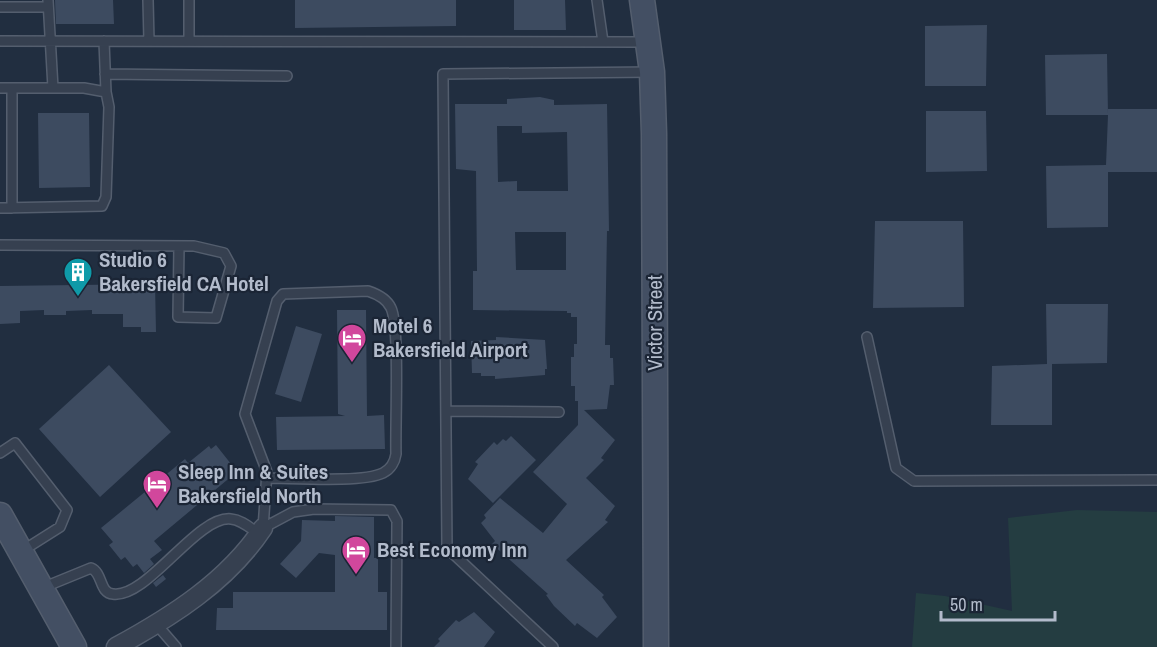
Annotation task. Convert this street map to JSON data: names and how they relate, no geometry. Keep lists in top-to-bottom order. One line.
{"streets":{"street":["Victor Street"]},"places":{"building":["Studio 6 Bakersfield CA Hotel"],"hotel":["Motel 6 Bakersfield Airport","Sleep Inn & Suites Bakersfield North","Best Economy Inn"]},"scale_bar":"50 m"}
